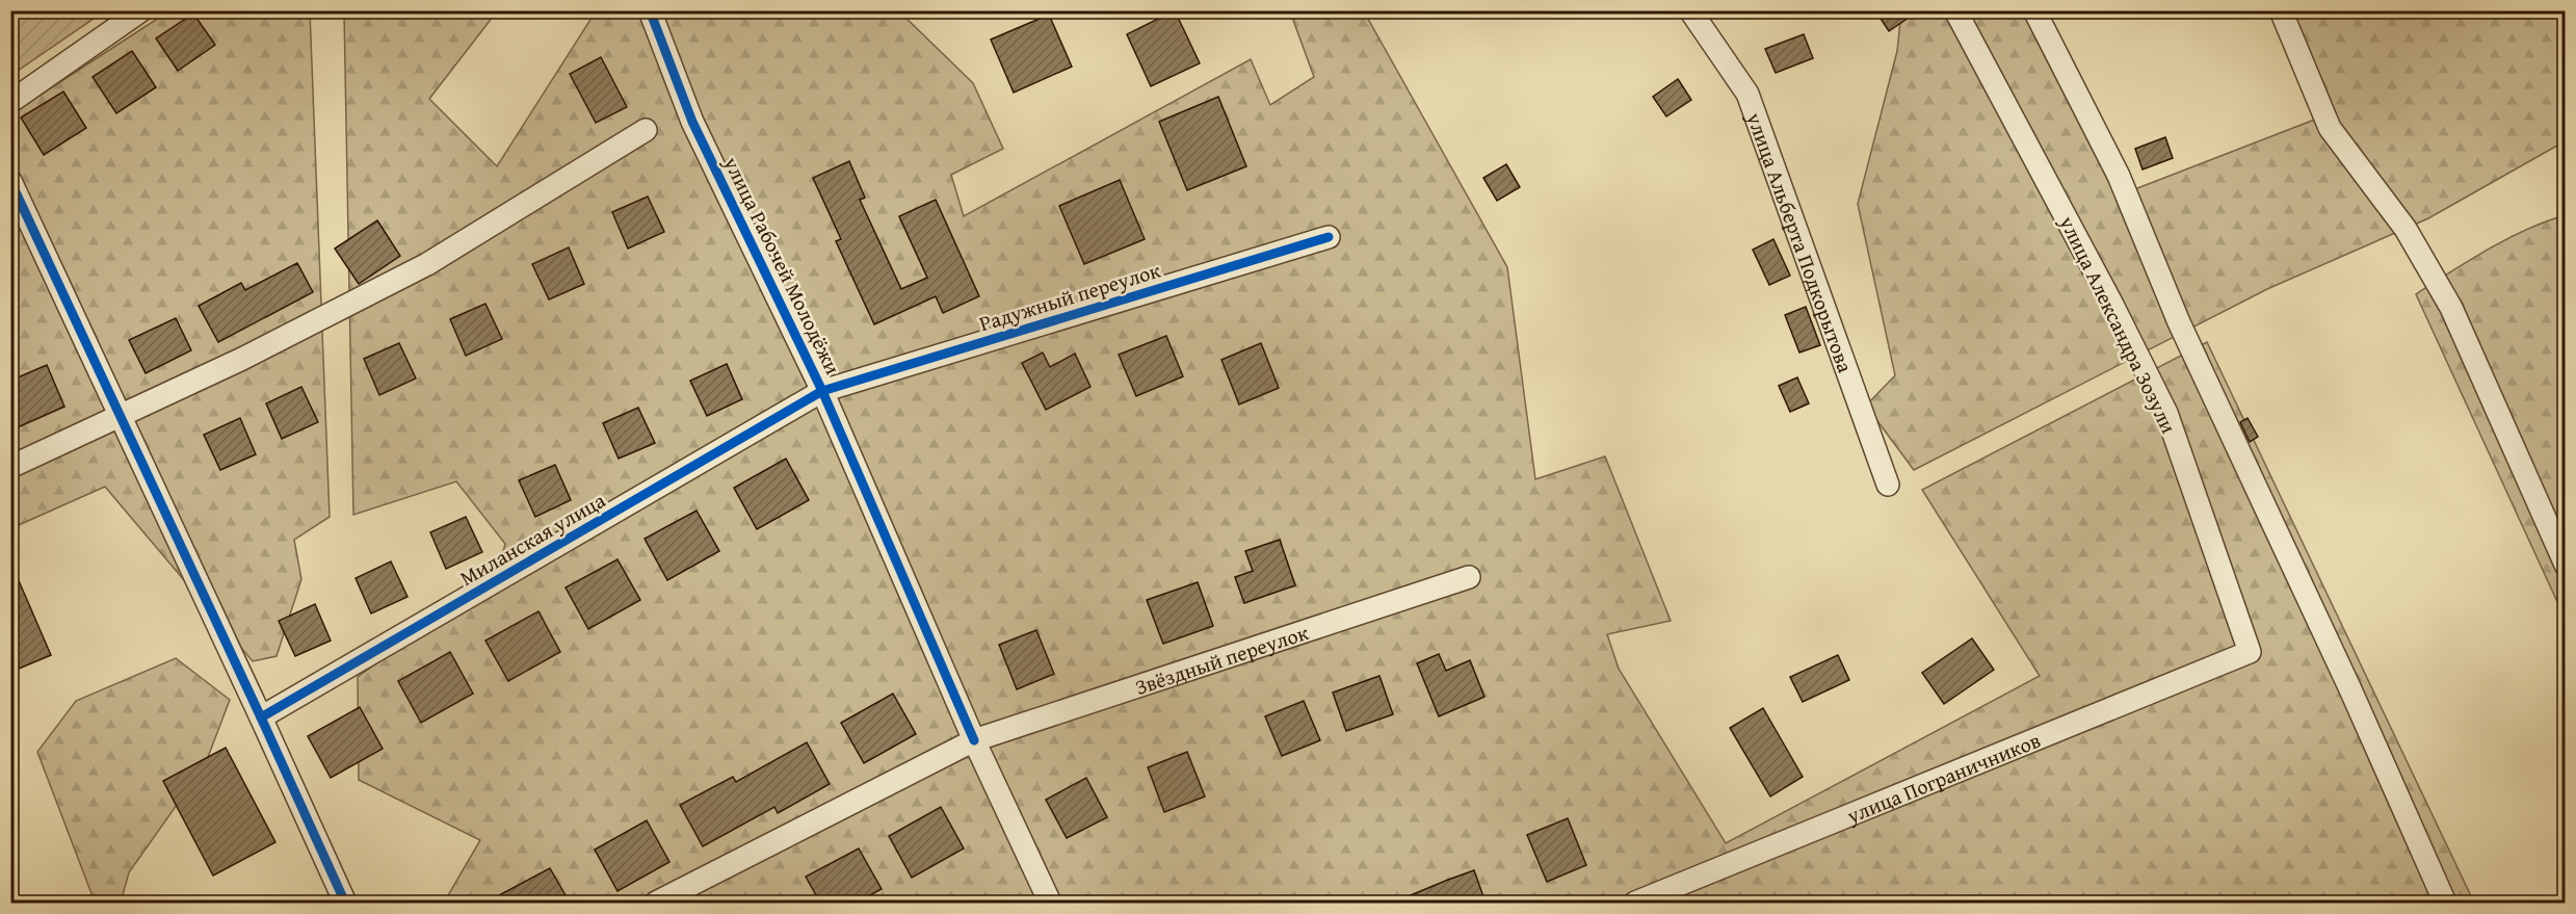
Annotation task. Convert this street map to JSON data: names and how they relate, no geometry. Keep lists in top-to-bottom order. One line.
{"streets":{"street":["улица Альберта Подкорытова","улица Рабочей Молодёжи","Радужный переулок","улица Александра Зозули","Миланская улица","Звёздный переулок","улица Пограничников"]},"crossings":[["улица Рабочей Молодёжи","Радужный переулок"],["улица Рабочей Молодёжи","Миланская улица"],["улица Рабочей Молодёжи","Звёздный переулок"],["Радужный переулок","Миланская улица"],["улица Александра Зозули","улица Пограничников"]]}
